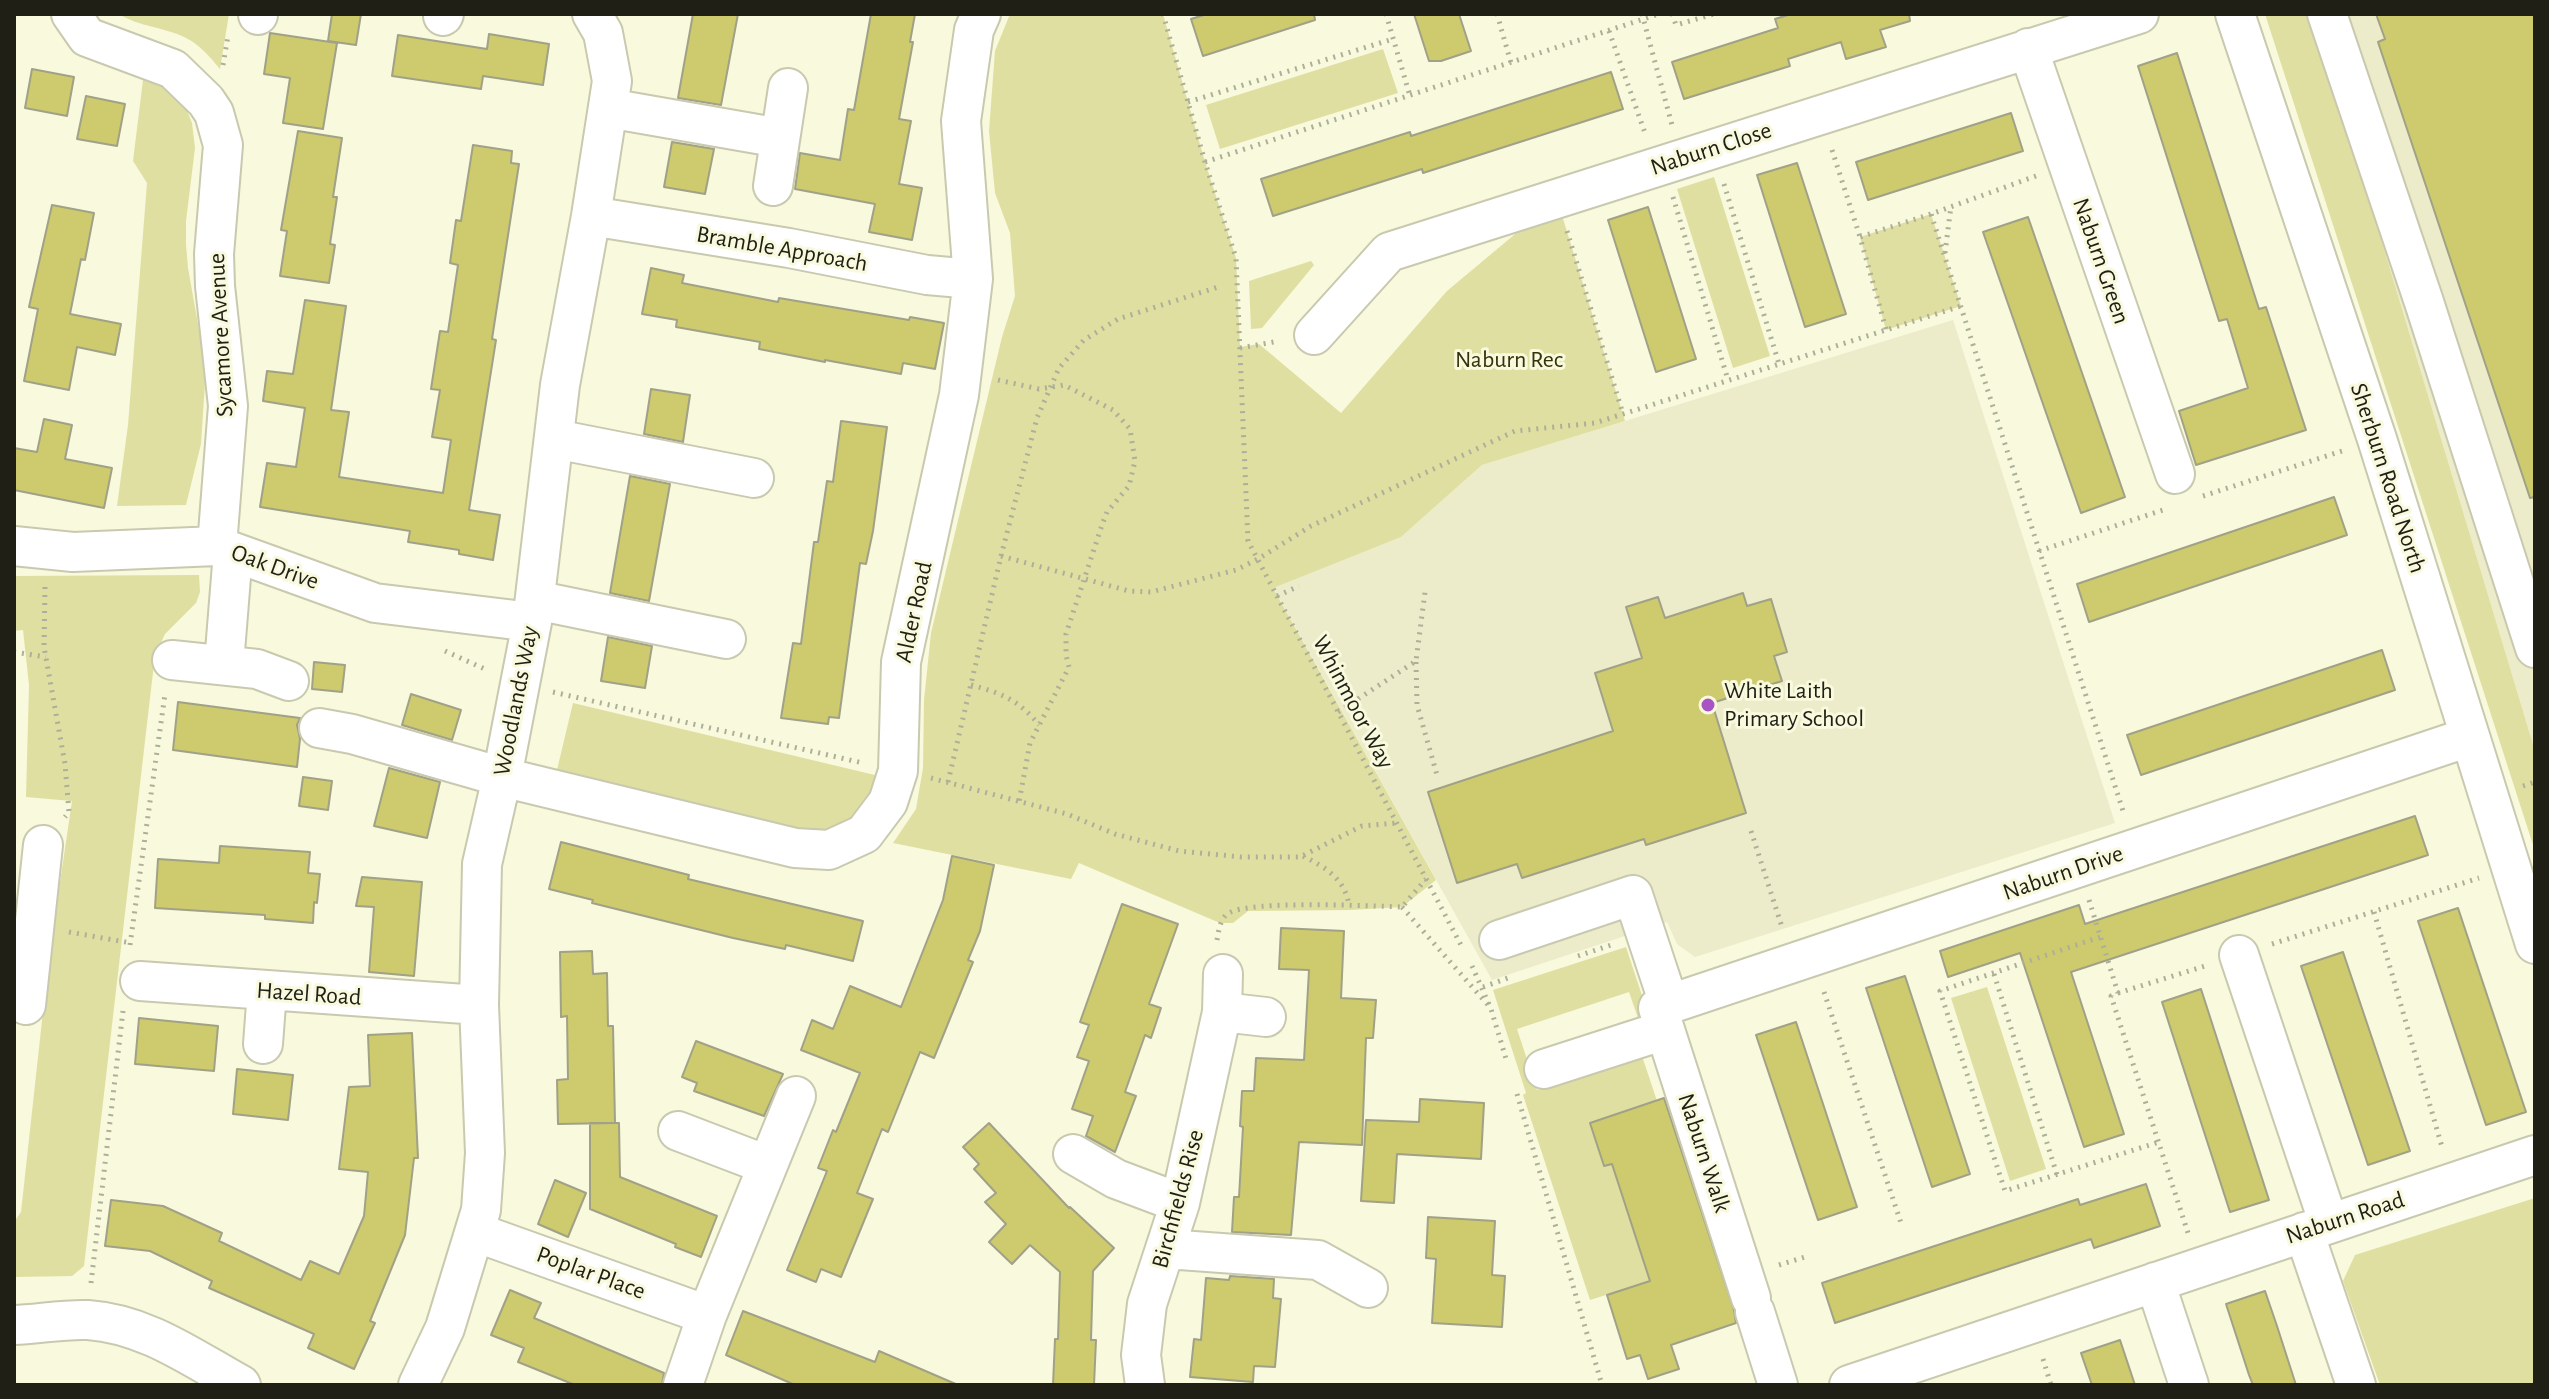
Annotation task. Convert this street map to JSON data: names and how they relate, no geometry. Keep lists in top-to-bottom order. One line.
{"streets":{"street":["Naburn Close","Bramble Approach","Naburn Green","Sycamore Avenue","Sherburn Road North","Oak Drive","Alder Road","Woodlands Way","Naburn Drive","Hazel Road","Naburn Walk","Birchfields Rise","Naburn Road","Poplar Place"],"path":["Whinmoor Way"]},"crossings":[["Naburn Close","Naburn Green"],["Bramble Approach","Alder Road"],["Bramble Approach","Woodlands Way"],["Sycamore Avenue","Oak Drive"],["Sherburn Road North","Naburn Drive"],["Oak Drive","Woodlands Way"],["Alder Road","Woodlands Way"],["Woodlands Way","Hazel Road"],["Woodlands Way","Poplar Place"],["Whinmoor Way","Naburn Drive"],["Naburn Drive","Naburn Walk"]],"parks":["Naburn Rec"],"places":["White Laith Primary School"]}
